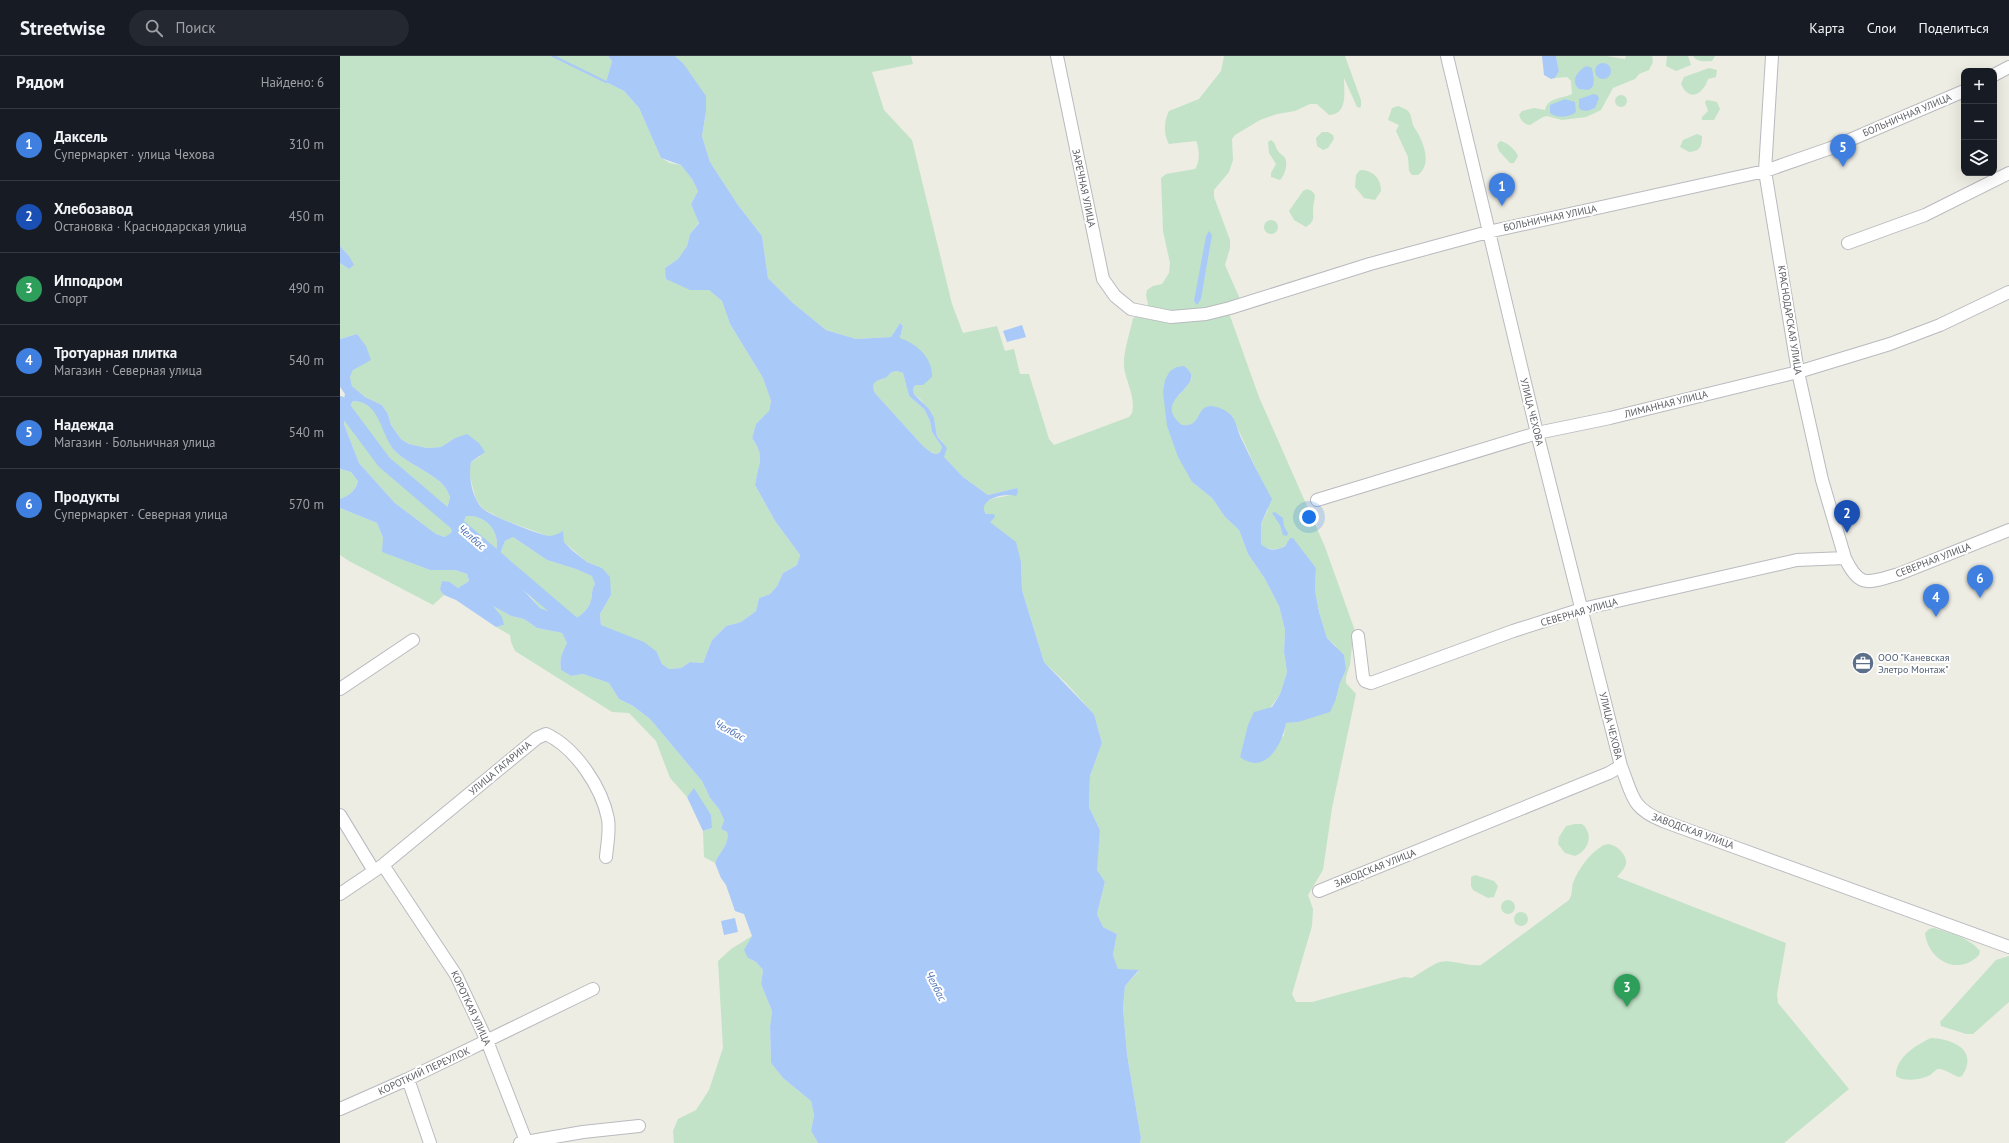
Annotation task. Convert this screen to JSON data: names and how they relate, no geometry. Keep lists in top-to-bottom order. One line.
{"streets":{"street":["БОЛЬНИЧНАЯ УЛИЦА","ЗАРЕЧНАЯ УЛИЦА","КРАСНОДАРСКАЯ УЛИЦА","ЛИМАННАЯ УЛИЦА","УЛИЦА ЧЕХОВА","СЕВЕРНАЯ УЛИЦА","УЛИЦА ГАГАРИНА","ЗАВОДСКАЯ УЛИЦА","КОРОТКАЯ УЛИЦА","КОРОТКИЙ ПЕРЕУЛОК"]},"crossings":[["БОЛЬНИЧНАЯ УЛИЦА","ЗАРЕЧНАЯ УЛИЦА"],["БОЛЬНИЧНАЯ УЛИЦА","КРАСНОДАРСКАЯ УЛИЦА"],["БОЛЬНИЧНАЯ УЛИЦА","УЛИЦА ЧЕХОВА"],["КРАСНОДАРСКАЯ УЛИЦА","ЛИМАННАЯ УЛИЦА"],["КРАСНОДАРСКАЯ УЛИЦА","СЕВЕРНАЯ УЛИЦА"],["ЛИМАННАЯ УЛИЦА","УЛИЦА ЧЕХОВА"],["УЛИЦА ЧЕХОВА","СЕВЕРНАЯ УЛИЦА"],["УЛИЦА ЧЕХОВА","ЗАВОДСКАЯ УЛИЦА"],["УЛИЦА ГАГАРИНА","КОРОТКАЯ УЛИЦА"],["КОРОТКАЯ УЛИЦА","КОРОТКИЙ ПЕРЕУЛОК"]],"water":["Челбас"],"places":{"office":["ООО \"Каневская Элетро Монтаж\""]},"page":{"header":"Streetwise","search":"Поиск","nav":["Карта","Слои","Поделиться"],"heading":["Рядом","Найдено: 6"],"map_buttons":["+","−"],"list":[{"mark":"1","name":"Даксель","note":"Супермаркет · улица Чехова","value":"310 m"},{"mark":"2","name":"Хлебозавод","note":"Остановка · Краснодарская улица","value":"450 m"},{"mark":"3","name":"Ипподром","note":"Спорт","value":"490 m"},{"mark":"4","name":"Тротуарная плитка","note":"Магазин · Северная улица","value":"540 m"},{"mark":"5","name":"Надежда","note":"Магазин · Больничная улица","value":"540 m"},{"mark":"6","name":"Продукты","note":"Супермаркет · Северная улица","value":"570 m"}],"pins":["5","1","2","6","4","3"]}}
